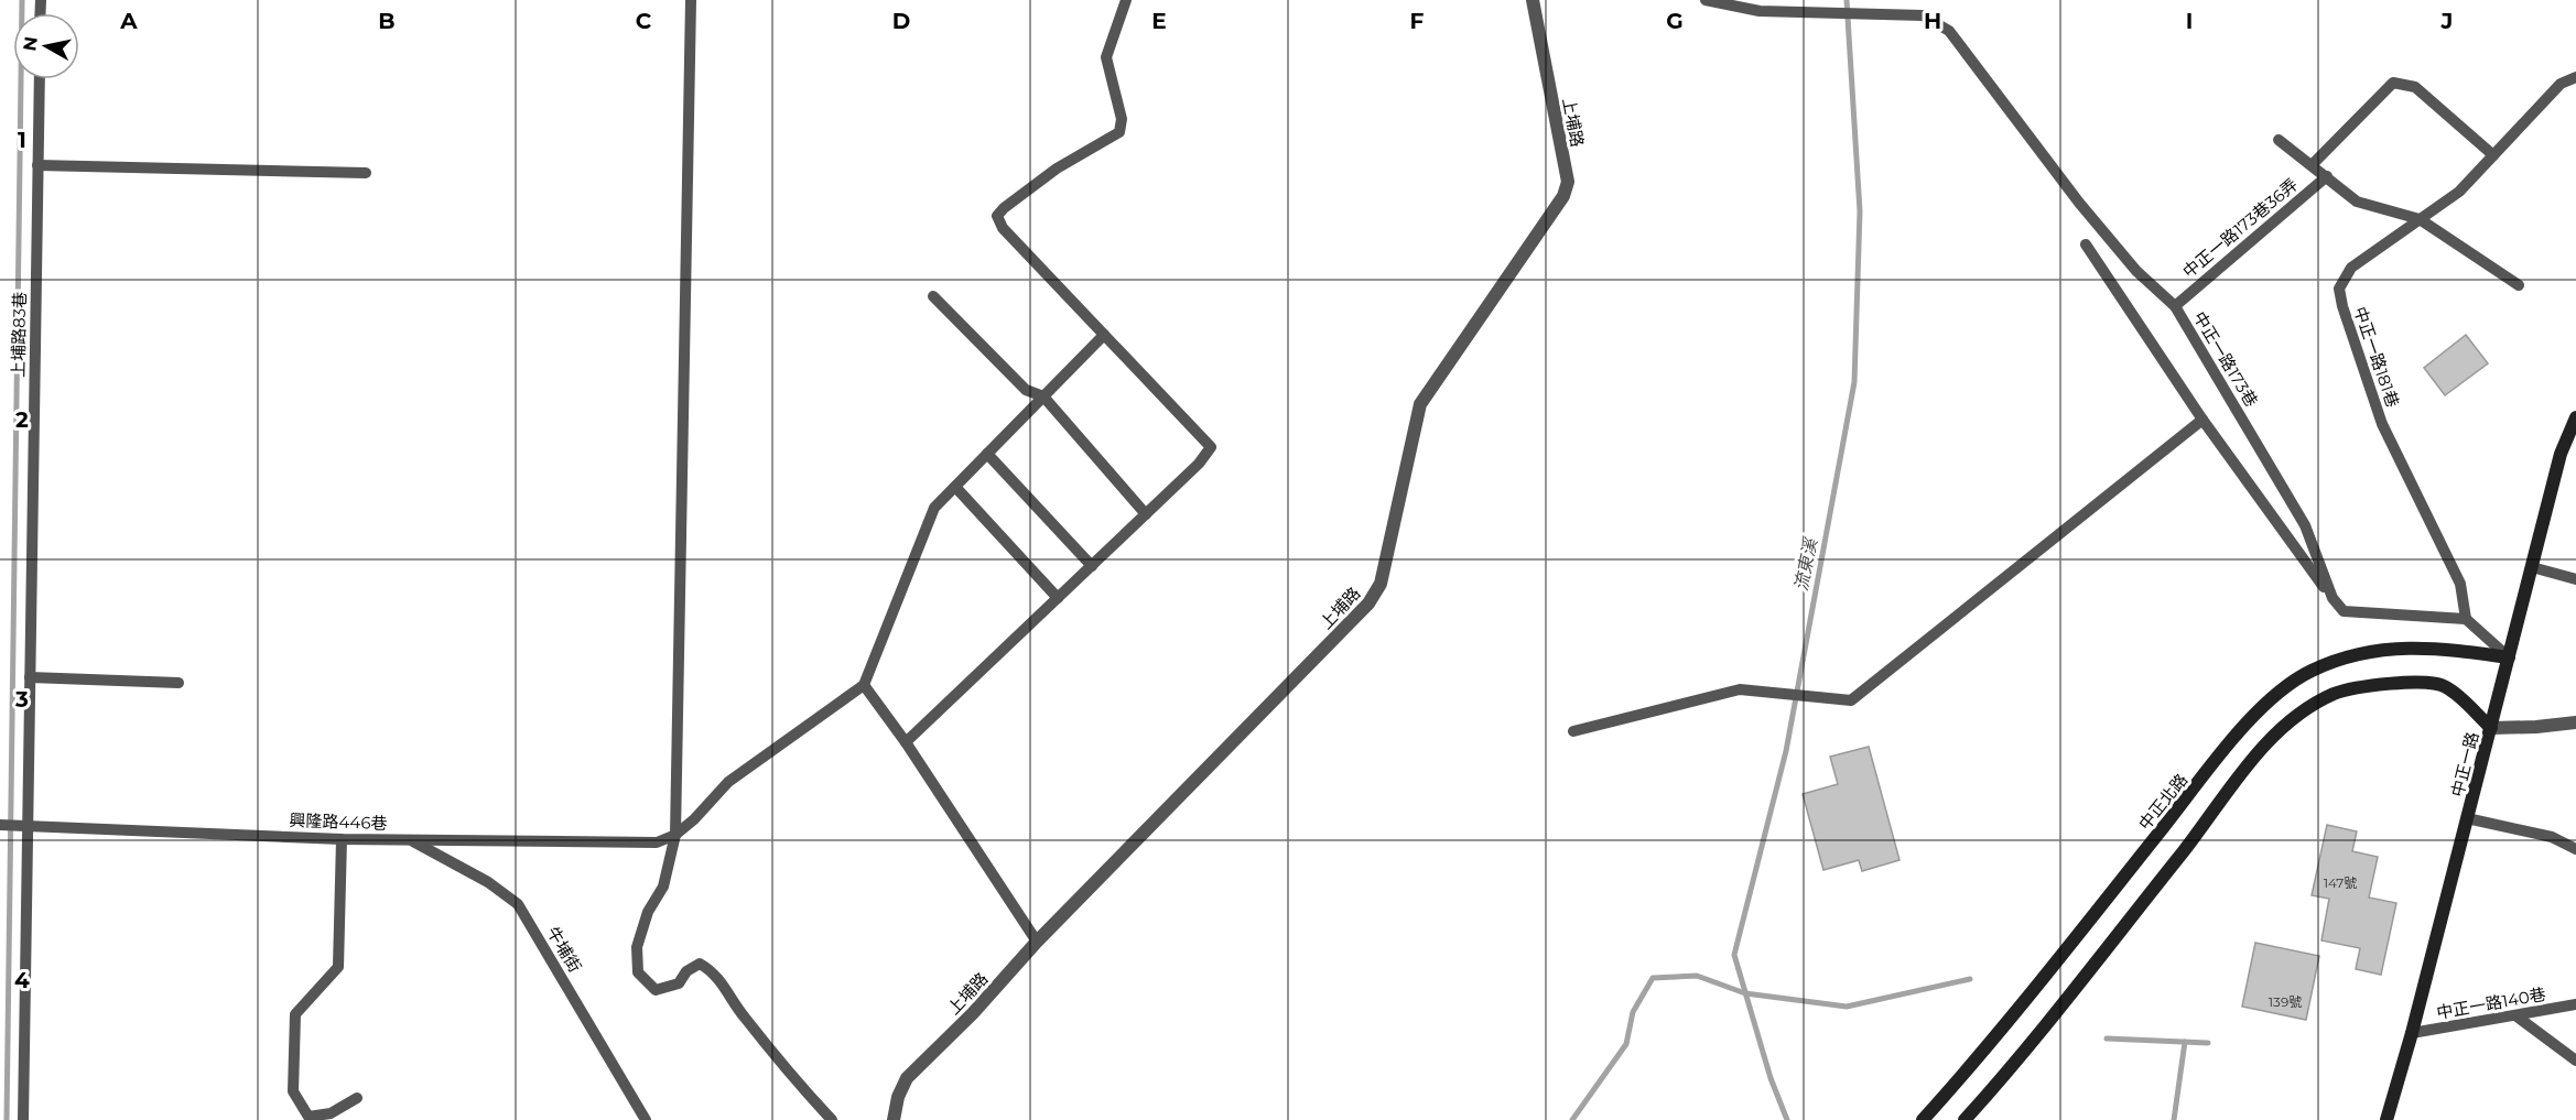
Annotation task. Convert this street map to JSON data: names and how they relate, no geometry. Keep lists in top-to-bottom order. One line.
{"streets":{"main road":["中正一路","中正北路"],"street":["上埔路"],"lane":["中正一路173巷36弄","上埔路83巷","中正一路181巷","中正一路173巷","興隆路446巷","牛埔街","中正一路140巷"]},"crossings":[["中正一路173巷36弄","中正一路173巷"],["上埔路83巷","興隆路446巷"],["中正一路","中正北路"],["中正一路","中正一路140巷"],["興隆路446巷","牛埔街"]],"water":["流東溪"],"house_numbers":["147號","139號"],"north":"left","grid":{"columns":["A","B","C","D","E","F","G","H","I","J"],"rows":["1","2","3","4"]}}
